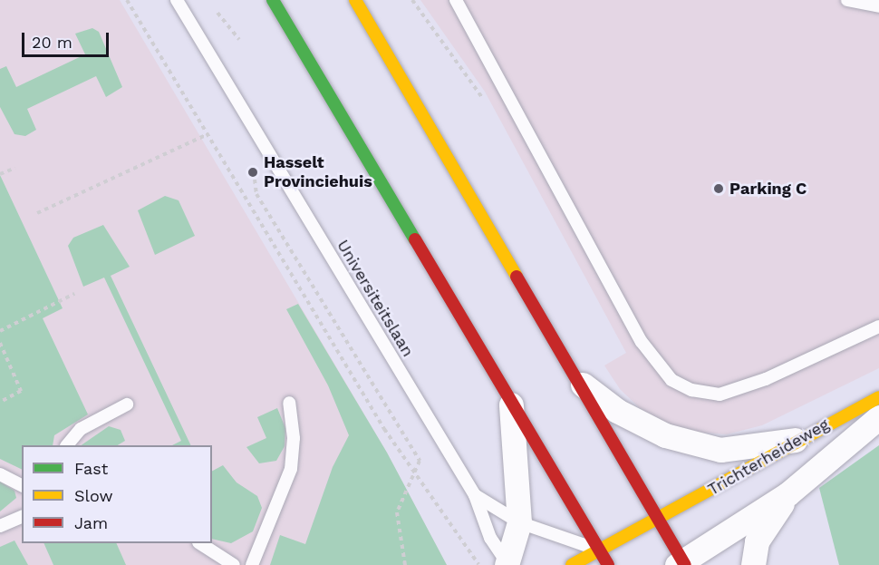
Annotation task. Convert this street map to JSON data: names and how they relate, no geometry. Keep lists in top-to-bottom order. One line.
{"streets":{"main road":["Trichterheideweg"],"lane":["Universiteitslaan"]},"crossings":[["Universiteitslaan","Trichterheideweg"]],"places":["Hasselt Provinciehuis","Parking C"],"legend":["Fast","Slow","Jam"],"scale_bar":"20 m"}
